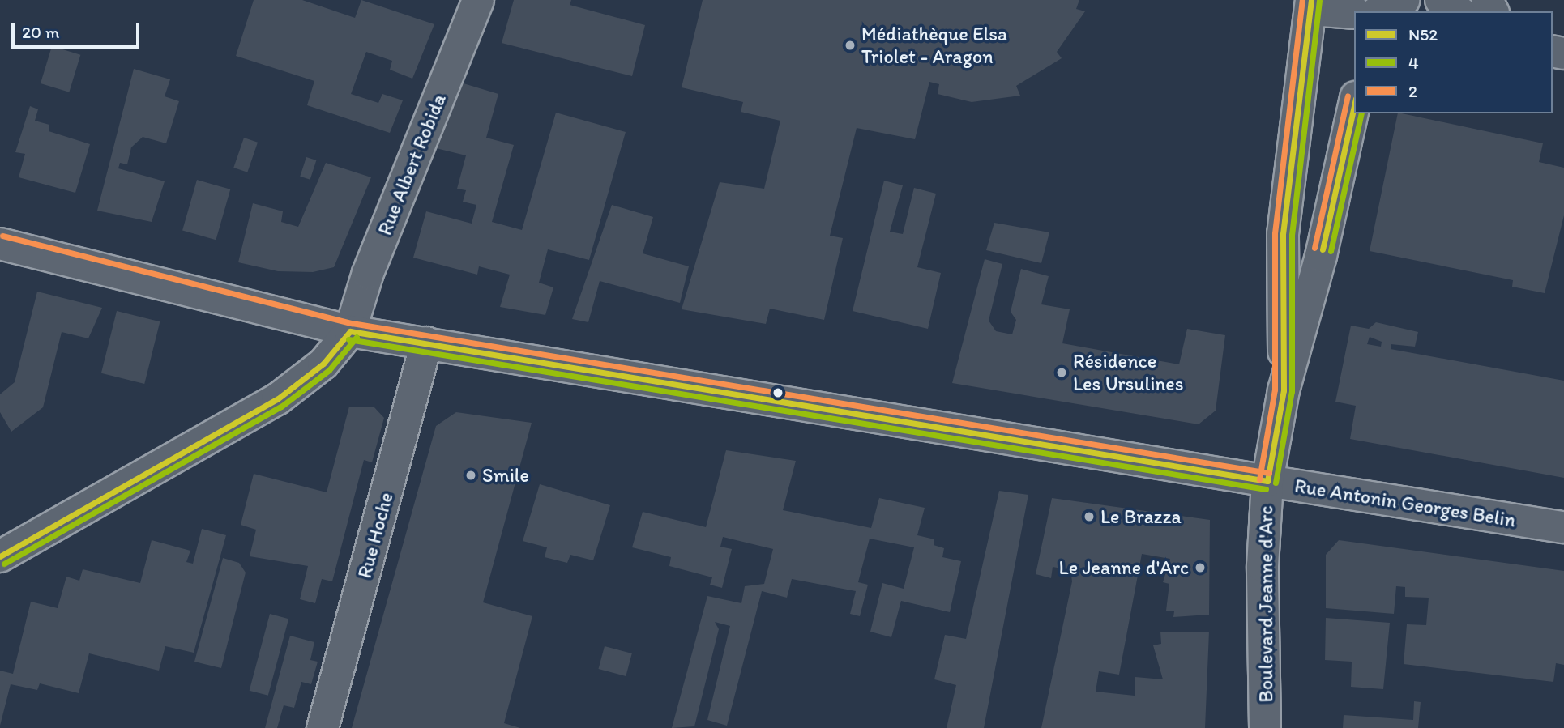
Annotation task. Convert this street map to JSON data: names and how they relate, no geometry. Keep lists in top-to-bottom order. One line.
{"streets":{"main road":["Rue Albert Robida","Rue Antonin Georges Belin","Rue Hoche","Boulevard Jeanne d'Arc"]},"crossings":[["Rue Albert Robida","Rue Antonin Georges Belin"],["Rue Antonin Georges Belin","Rue Hoche"],["Rue Antonin Georges Belin","Boulevard Jeanne d'Arc"]],"places":["Médiathèque Elsa Triolet - Aragon","Résidence Les Ursulines","Smile","Le Brazza","Le Jeanne d'Arc"],"lines":["transit line N52","transit line 2","transit line 4"],"legend":["N52","4","2"],"scale_bar":"20 m"}
